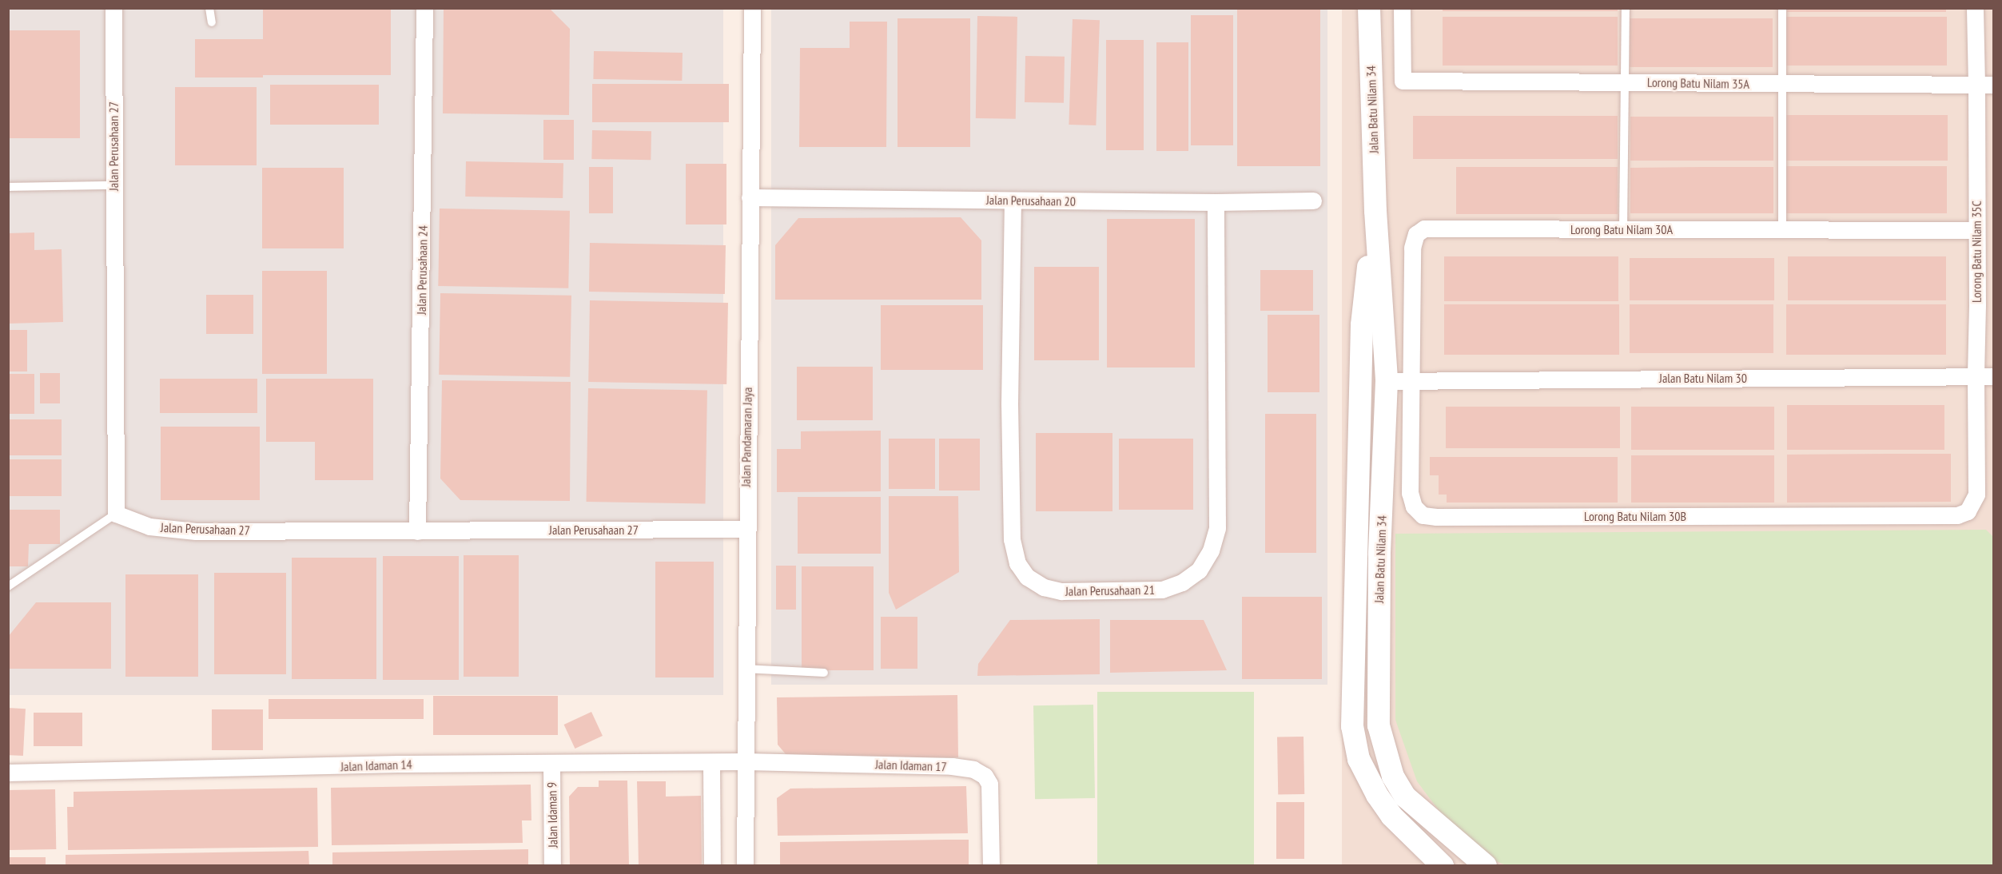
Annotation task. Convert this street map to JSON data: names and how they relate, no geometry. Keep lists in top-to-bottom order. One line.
{"streets":{"street":["Lorong Batu Nilam 35A","Jalan Batu Nilam 34","Jalan Perusahaan 27","Jalan Perusahaan 20","Lorong Batu Nilam 30A","Lorong Batu Nilam 35C","Jalan Perusahaan 24","Jalan Batu Nilam 30","Jalan Pandamaran Jaya","Lorong Batu Nilam 30B","Jalan Perusahaan 21","Jalan Idaman 14","Jalan Idaman 17","Jalan Idaman 9"]},"crossings":[["Lorong Batu Nilam 35A","Lorong Batu Nilam 35C"],["Jalan Batu Nilam 34","Jalan Batu Nilam 30"],["Jalan Perusahaan 27","Jalan Perusahaan 24"],["Jalan Perusahaan 27","Jalan Pandamaran Jaya"],["Jalan Perusahaan 20","Jalan Pandamaran Jaya"],["Jalan Perusahaan 20","Jalan Perusahaan 21"],["Lorong Batu Nilam 30A","Lorong Batu Nilam 35C"],["Lorong Batu Nilam 30A","Jalan Batu Nilam 30"],["Lorong Batu Nilam 30A","Lorong Batu Nilam 30B"],["Lorong Batu Nilam 35C","Jalan Batu Nilam 30"],["Lorong Batu Nilam 35C","Lorong Batu Nilam 30B"],["Jalan Batu Nilam 30","Lorong Batu Nilam 30B"],["Jalan Pandamaran Jaya","Jalan Idaman 14"],["Jalan Pandamaran Jaya","Jalan Idaman 17"],["Jalan Idaman 14","Jalan Idaman 17"],["Jalan Idaman 14","Jalan Idaman 9"]]}
